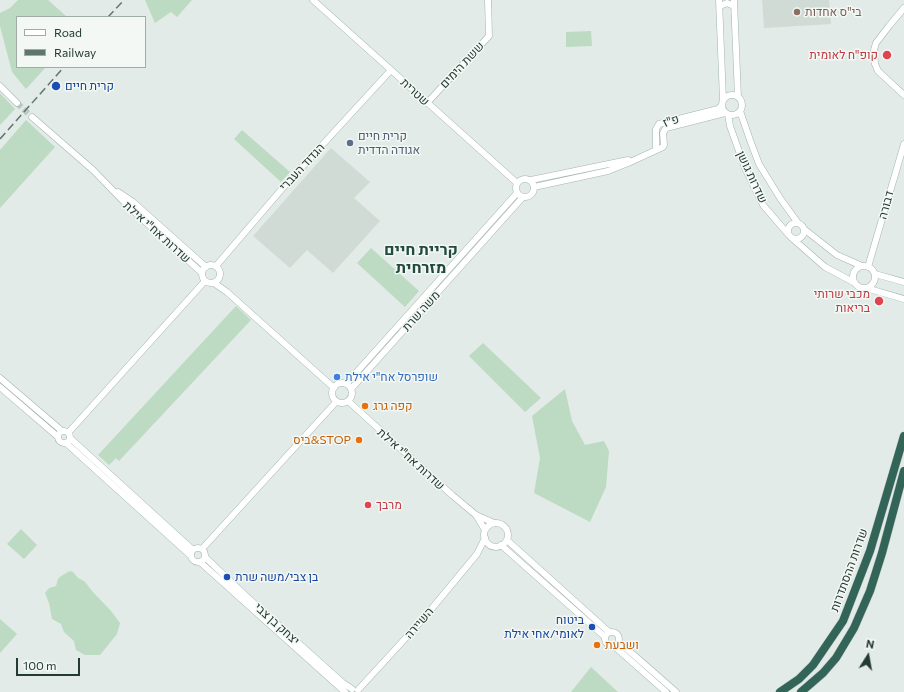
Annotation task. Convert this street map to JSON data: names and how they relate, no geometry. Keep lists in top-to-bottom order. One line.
{"streets":{"highway":["שדרות ההסתדרות"],"street":["ששת הימים","שטרית","פ\"ז","הגדוד העברי","שדרות גושן","דבורה","שדרות אח\"י אילת","משה שרת","השיירה","יצחק בן צבי"]},"crossings":[["ששת הימים","שטרית"],["שטרית","הגדוד העברי"],["שטרית","משה שרת"],["פ\"ז","שדרות גושן"],["הגדוד העברי","שדרות אח\"י אילת"],["שדרות אח\"י אילת","משה שרת"],["שדרות אח\"י אילת","השיירה"],["השיירה","יצחק בן צבי"]],"districts":["קריית חיים מזרחית"],"places":["בי\"ס אחדות","קופ\"ח לאומית","קרית חיים","קרית חיים אגודה הדדית","מכבי שרותי בריאות","שופרסל אח\"י אילת","קפה גרג","ביס&STOP","מרבך","בן צבי/משה שרת","ביטוח לאומי/אחי אילת","ושבעת"],"legend":["Road","Railway"],"scale_bar":"100 m","north":"top"}
